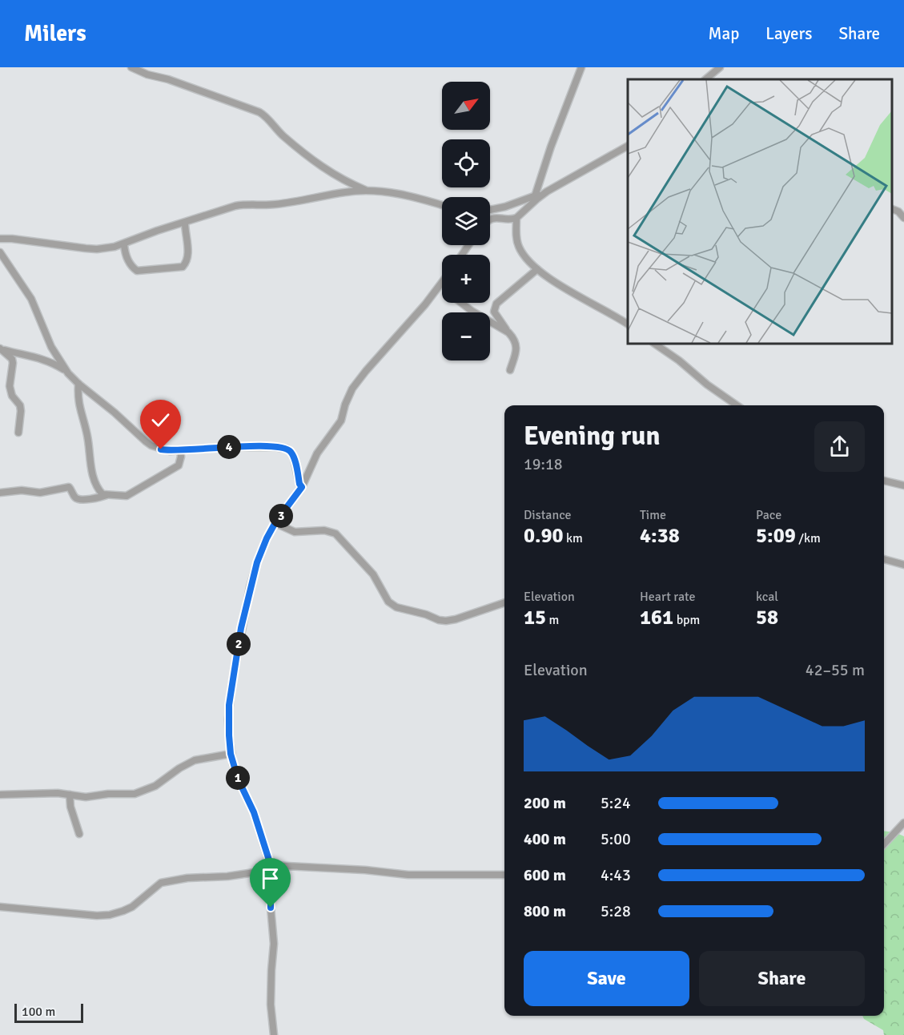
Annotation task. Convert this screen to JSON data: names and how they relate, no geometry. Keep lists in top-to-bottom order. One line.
{"scale_bar":"100 m","north":"top right","page":{"header":"Milers","nav":["Map","Layers","Share"],"map_buttons":["+","−"],"heading":["Evening run","19:18"],"pins":["4","3","2","1"],"stats":[["Distance","0.90 km"],["Time","4:38"],["Pace","5:09 /km"],["Elevation","15 m"],["Heart rate","161 bpm"],["kcal","58"]],"chart":["Elevation","42–55 m"],"list":[{"name":"200 m","note":"5:24"},{"name":"400 m","note":"5:00"},{"name":"600 m","note":"4:43"},{"name":"800 m","note":"5:28"}],"buttons":["Save","Share"],"scale":"100 m"}}
